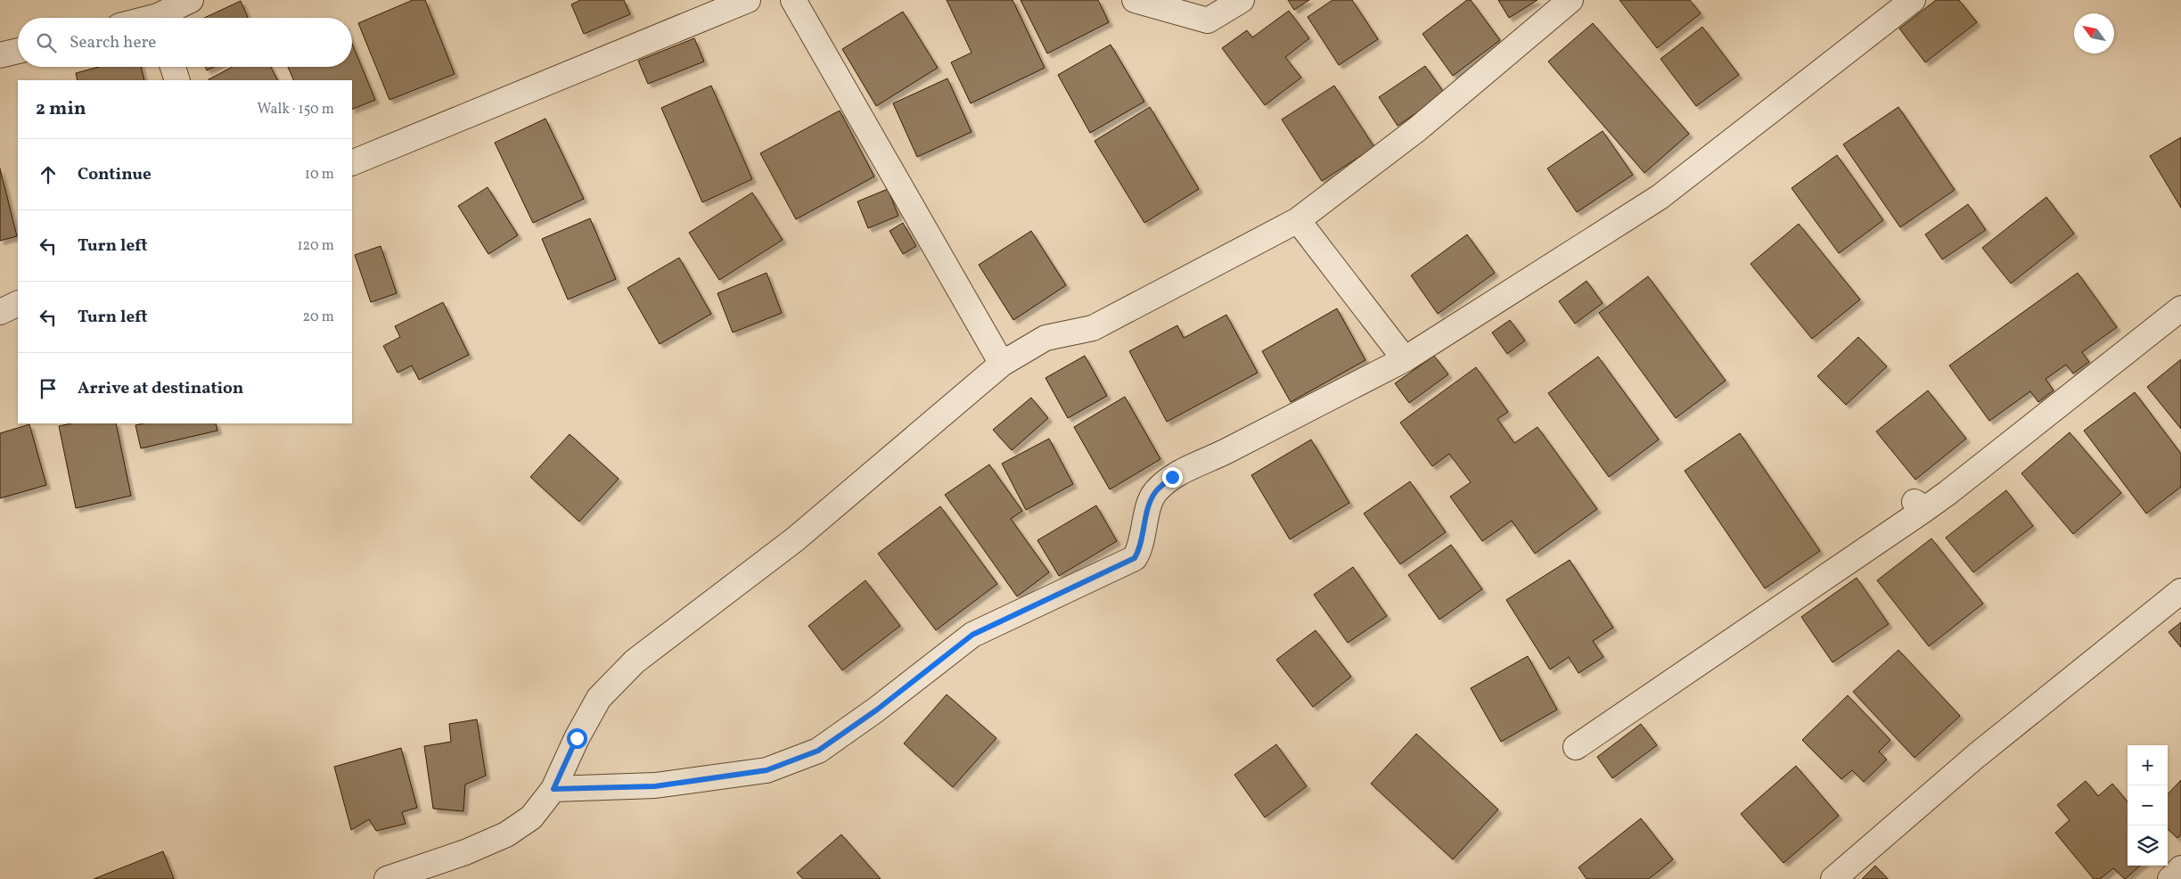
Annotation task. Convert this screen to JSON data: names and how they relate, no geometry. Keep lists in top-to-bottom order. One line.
{"north":"top left","page":{"search":"Search here","heading":["2 min","Walk · 150 m"],"list":[["Continue","10 m"],["Turn left","120 m"],["Turn left","20 m"],"Arrive at destination"],"map_buttons":["+","−"]}}
